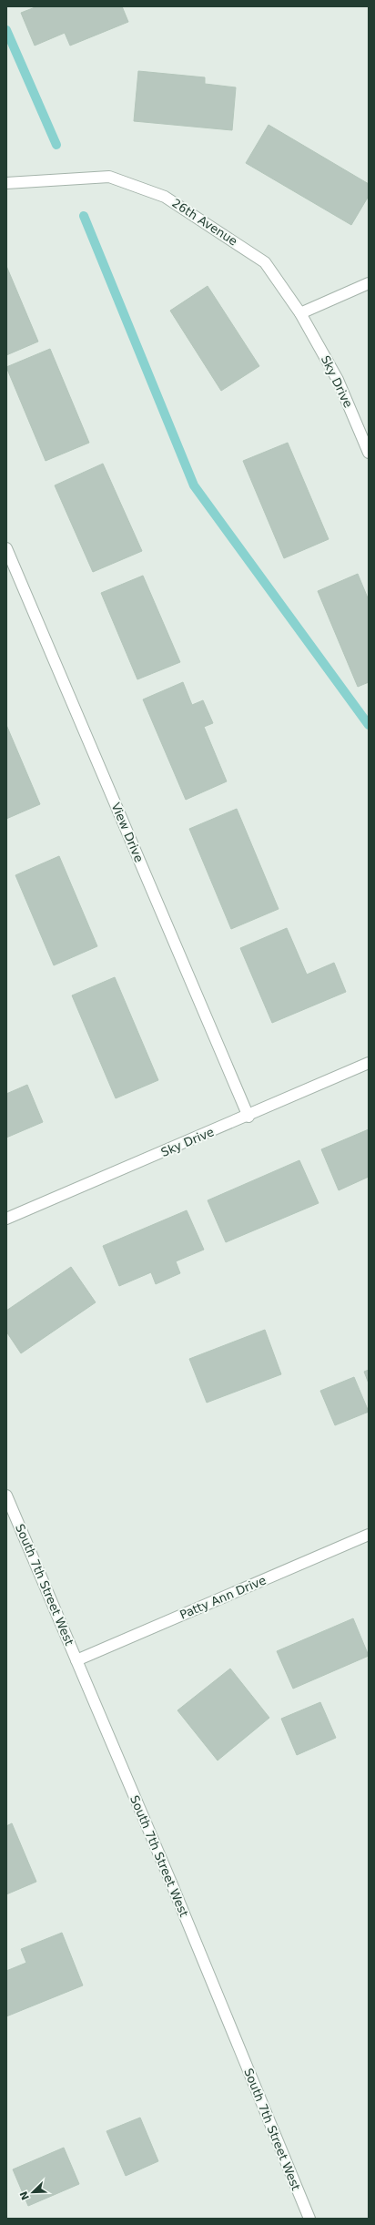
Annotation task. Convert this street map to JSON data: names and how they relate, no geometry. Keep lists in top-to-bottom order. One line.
{"streets":{"street":["26th Avenue","Sky Drive","View Drive","South 7th Street West","Patty Ann Drive"]},"crossings":[["26th Avenue","Sky Drive"],["Sky Drive","View Drive"],["South 7th Street West","Patty Ann Drive"]],"north":"bottom left"}
